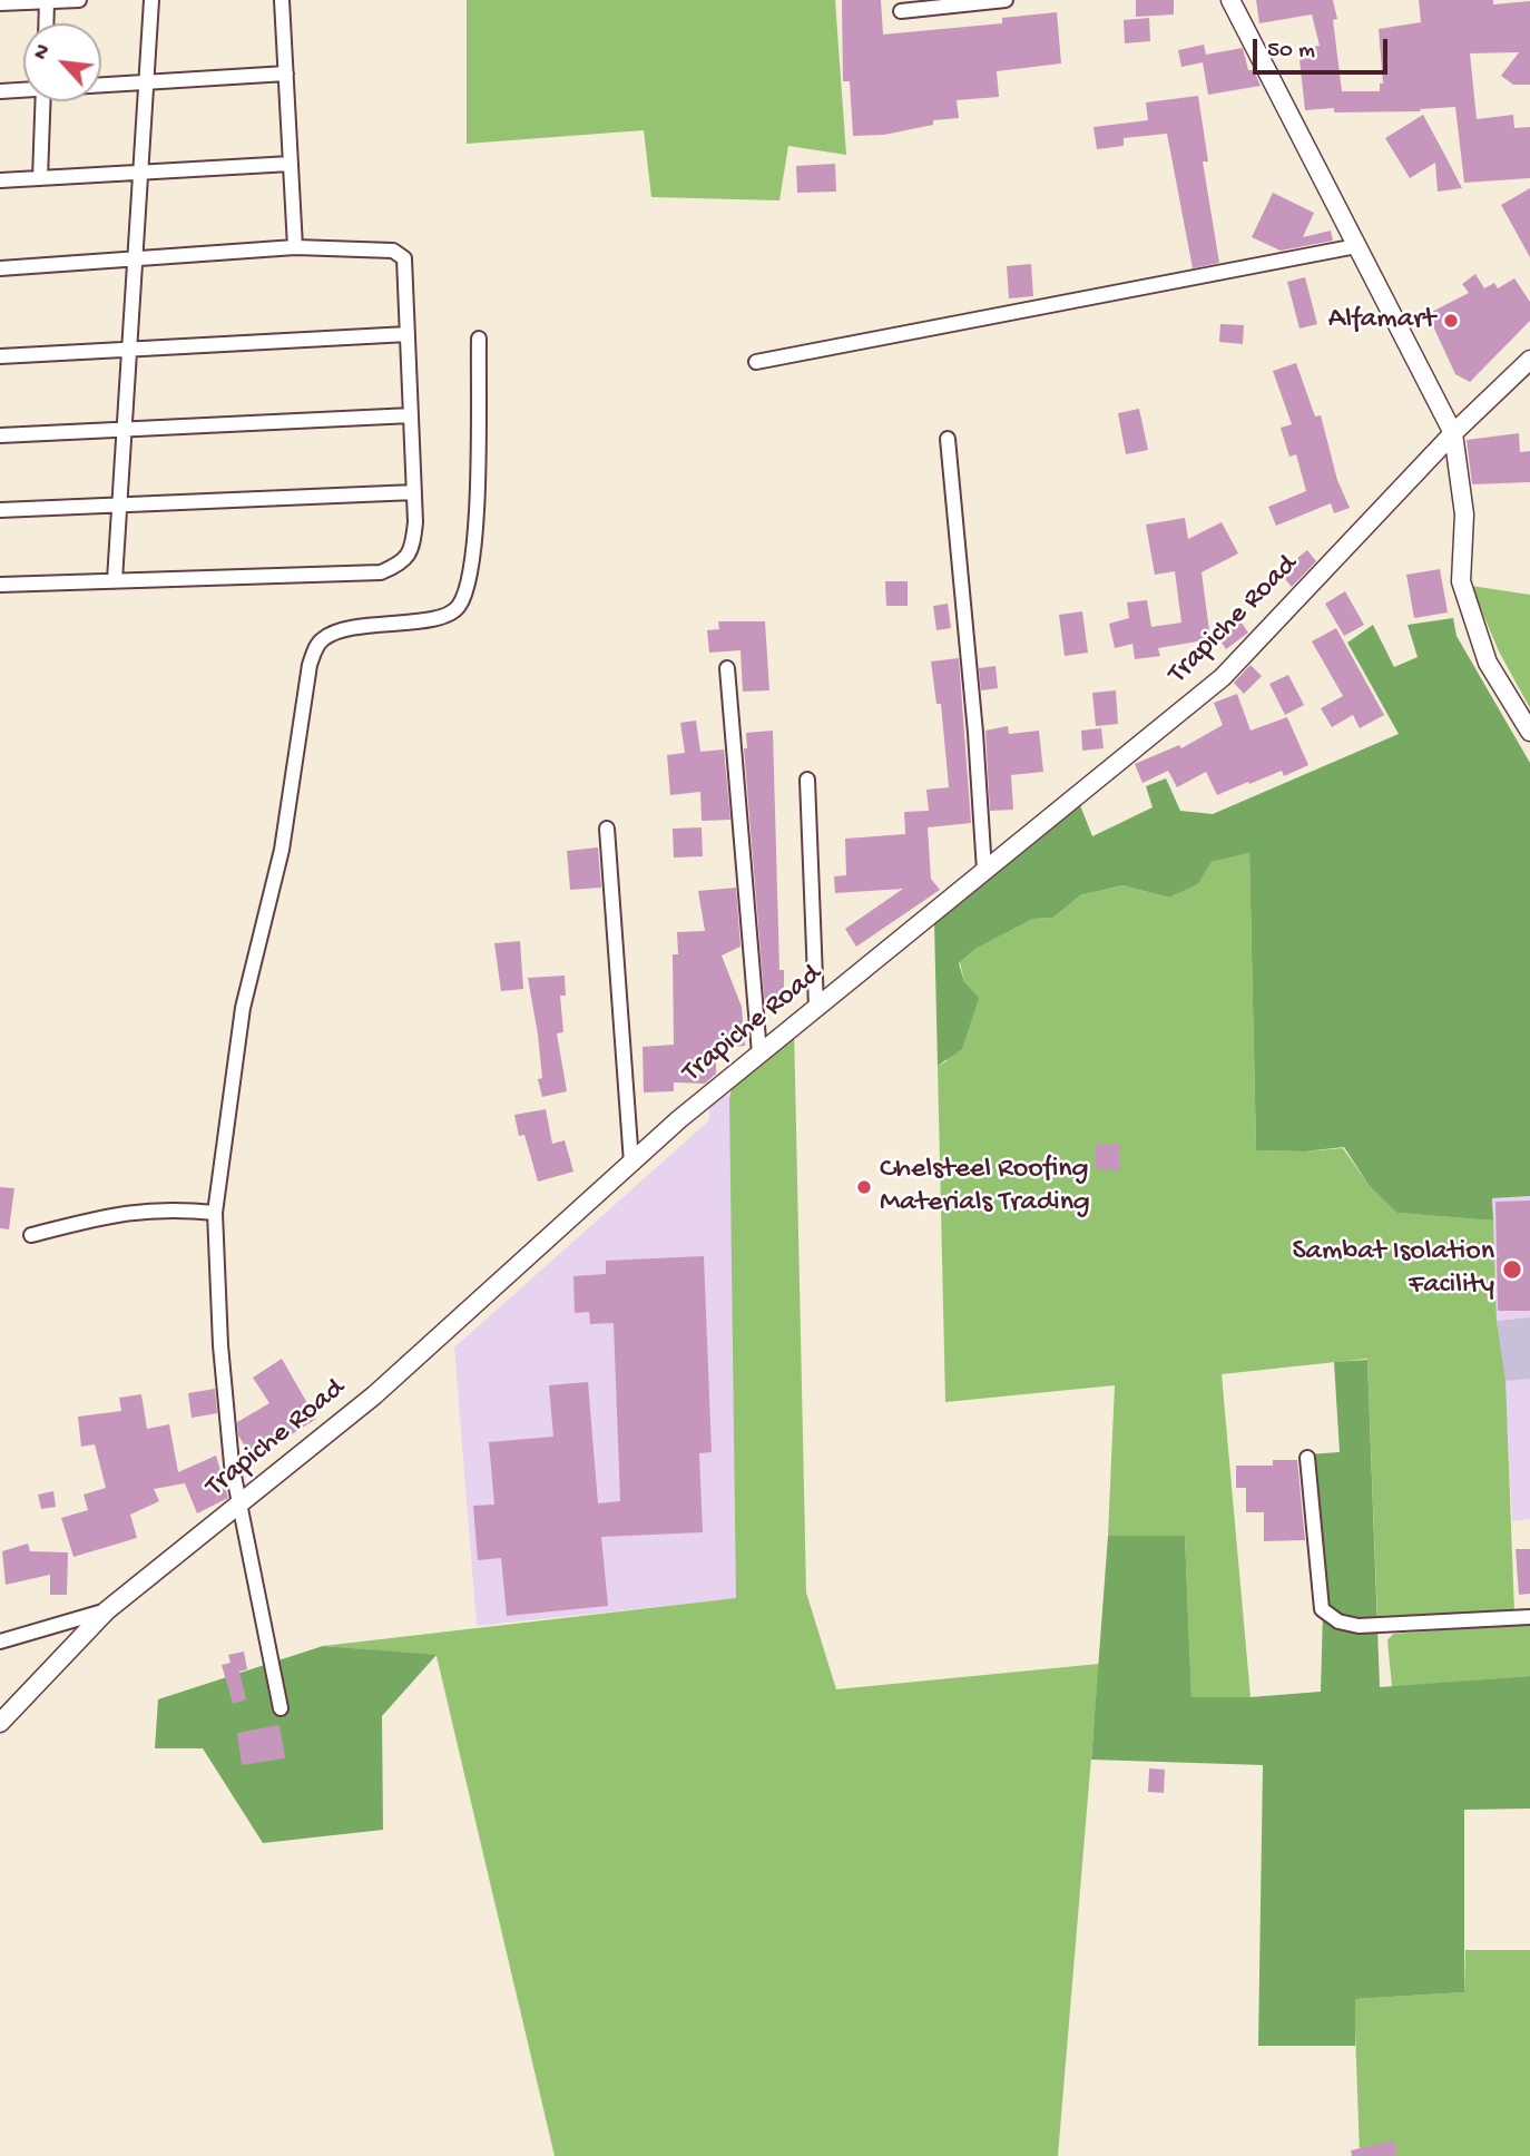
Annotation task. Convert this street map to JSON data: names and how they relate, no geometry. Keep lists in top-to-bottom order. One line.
{"streets":{"street":["Trapiche Road"]},"places":["Alfamart","Chelsteel Roofing Materials Trading","Sambat Isolation Facility"],"scale_bar":"50 m","north":"top left"}
